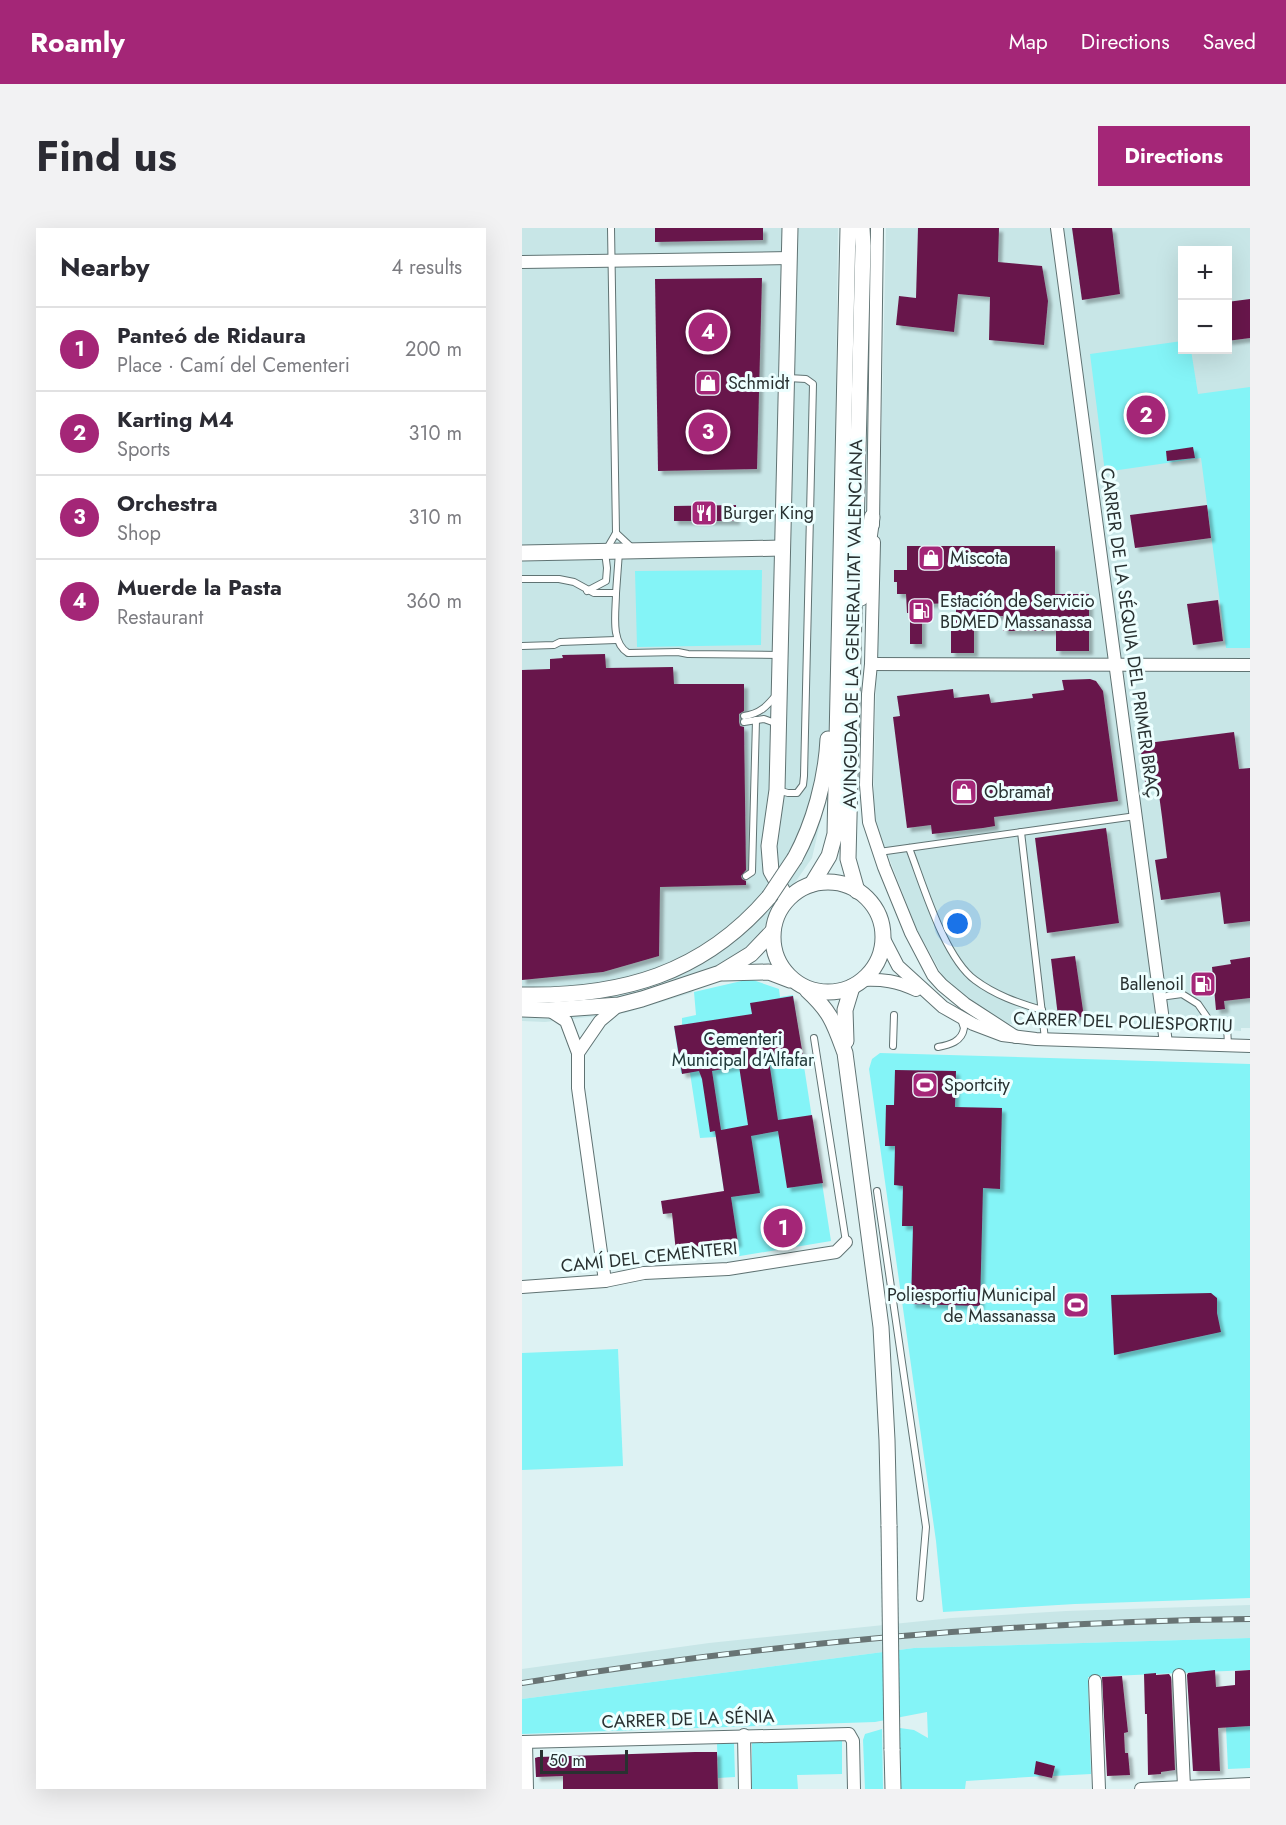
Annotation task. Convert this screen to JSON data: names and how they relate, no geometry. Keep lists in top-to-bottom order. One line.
{"streets":{"street":["AVINGUDA DE LA GENERALITAT VALENCIANA","CARRER DE LA SÉQUIA DEL PRIMER BRAÇ","CARRER DEL POLIESPORTIU","CAMÍ DEL CEMENTERI","CARRER DE LA SÉNIA"]},"crossings":[["AVINGUDA DE LA GENERALITAT VALENCIANA","CARRER DEL POLIESPORTIU"],["CARRER DE LA SÉQUIA DEL PRIMER BRAÇ","CARRER DEL POLIESPORTIU"]],"parks":["Cementeri Municipal d'Alfafar"],"places":{"shop":["Schmidt","Miscota","Obramat"],"restaurant":["Burger King"],"fuel station":["Estación de Servicio BDMED Massanassa","Ballenoil"],"sports":["Sportcity","Poliesportiu Municipal de Massanassa"]},"scale_bar":"50 m","page":{"header":"Roamly","nav":["Map","Directions","Saved"],"title":"Find us","buttons":"Directions","heading":["Nearby","4 results"],"map_buttons":["+","−"],"list":[{"mark":"1","name":"Panteó de Ridaura","note":"Place · Camí del Cementeri","value":"200 m"},{"mark":"2","name":"Karting M4","note":"Sports","value":"310 m"},{"mark":"3","name":"Orchestra","note":"Shop","value":"310 m"},{"mark":"4","name":"Muerde la Pasta","note":"Restaurant","value":"360 m"}],"pins":["4","2","3","1"],"scale":"50 m"}}
